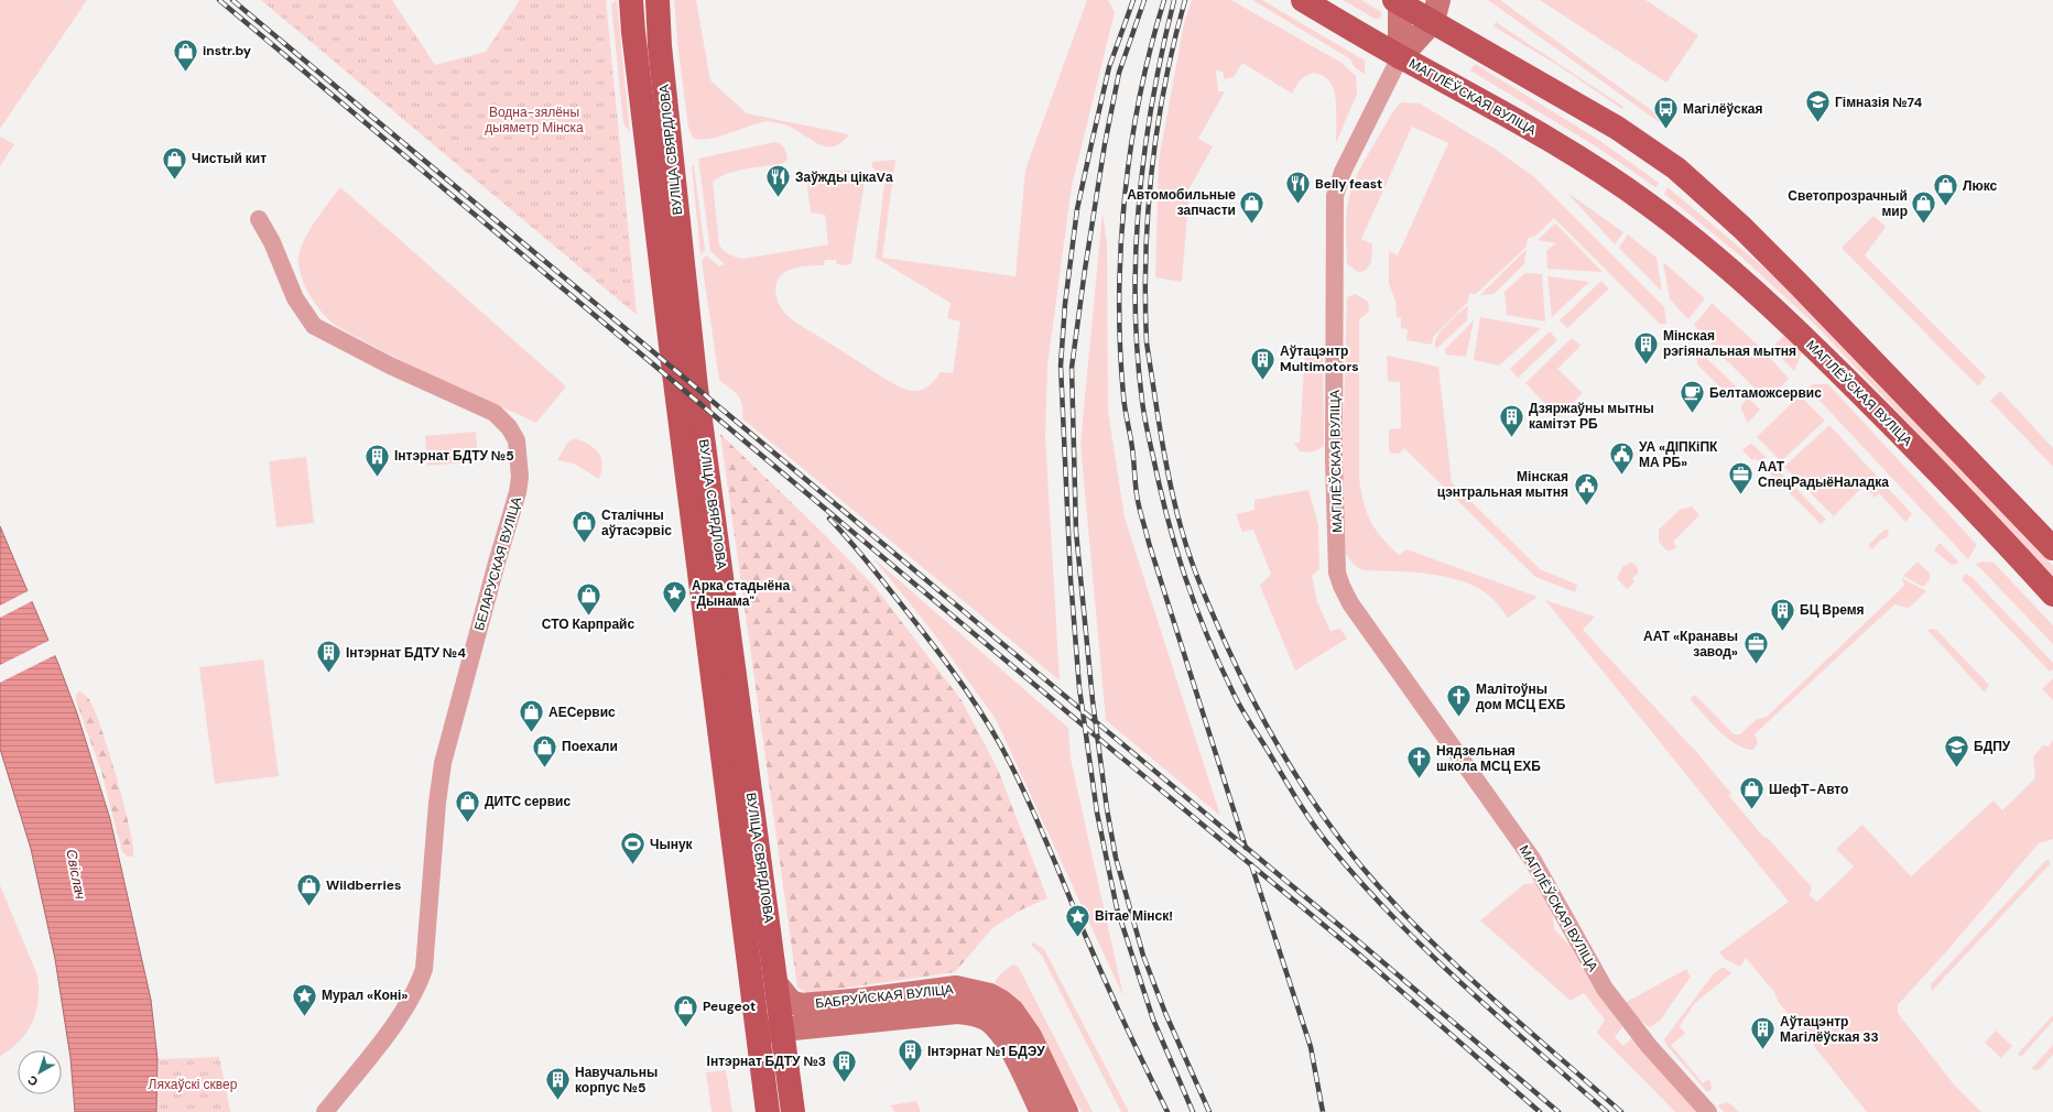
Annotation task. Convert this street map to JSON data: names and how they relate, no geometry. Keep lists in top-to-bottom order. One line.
{"streets":{"main road":["МАГІЛЁЎСКАЯ ВУЛІЦА","ВУЛІЦА СВЯРДЛОВА","БАБРУЙСКАЯ ВУЛІЦА"],"street":["БЕЛАРУСКАЯ ВУЛІЦА"]},"crossings":[["ВУЛІЦА СВЯРДЛОВА","БАБРУЙСКАЯ ВУЛІЦА"]],"water":["Свіслач"],"parks":["Водна-зялёны дыяметр Мінска","Ляхаўскі сквер"],"places":{"shop":["instr.by","Чистый кит","Люкс","Автомобильные запчасти","Светопрозрачный мир","Сталічны аўтасэрвіс","СТО Карпрайс","АЕСервис","Поехали","ШефТ-Авто","ДИТС сервис","Wildberries","Peugeot"],"school or university":["Гімназія №74","БДПУ"],"bus stop":["Магілёўская"],"restaurant":["Заўжды цікаVа","Belly feast"],"building":["Мінская рэгіянальная мытня","Аўтацэнтр Multimotors","Дзяржаўны мытны камітэт РБ","Інтэрнат БДТУ №5","БЦ Время","Інтэрнат БДТУ №4","Аўтацэнтр Магілёўская 33","Інтэрнат №1 БДЭУ","Інтэрнат БДТУ №3","Навучальны корпус №5"],"cafe":["Белтаможсервис"],"public building":["УА «ДІПКіПК МА РБ»","Мінская цэнтральная мытня"],"office":["ААТ СпецРадыёНаладка","ААТ «Кранавы завод»"],"place":["Арка стадыёна \"Дынама\"","Вітае Мінск!","Мурал «Коні»"],"church":["Малітоўны дом МСЦ ЕХБ","Нядзельная школа МСЦ ЕХБ"],"sports":["Чынук"]},"north":"bottom left"}
